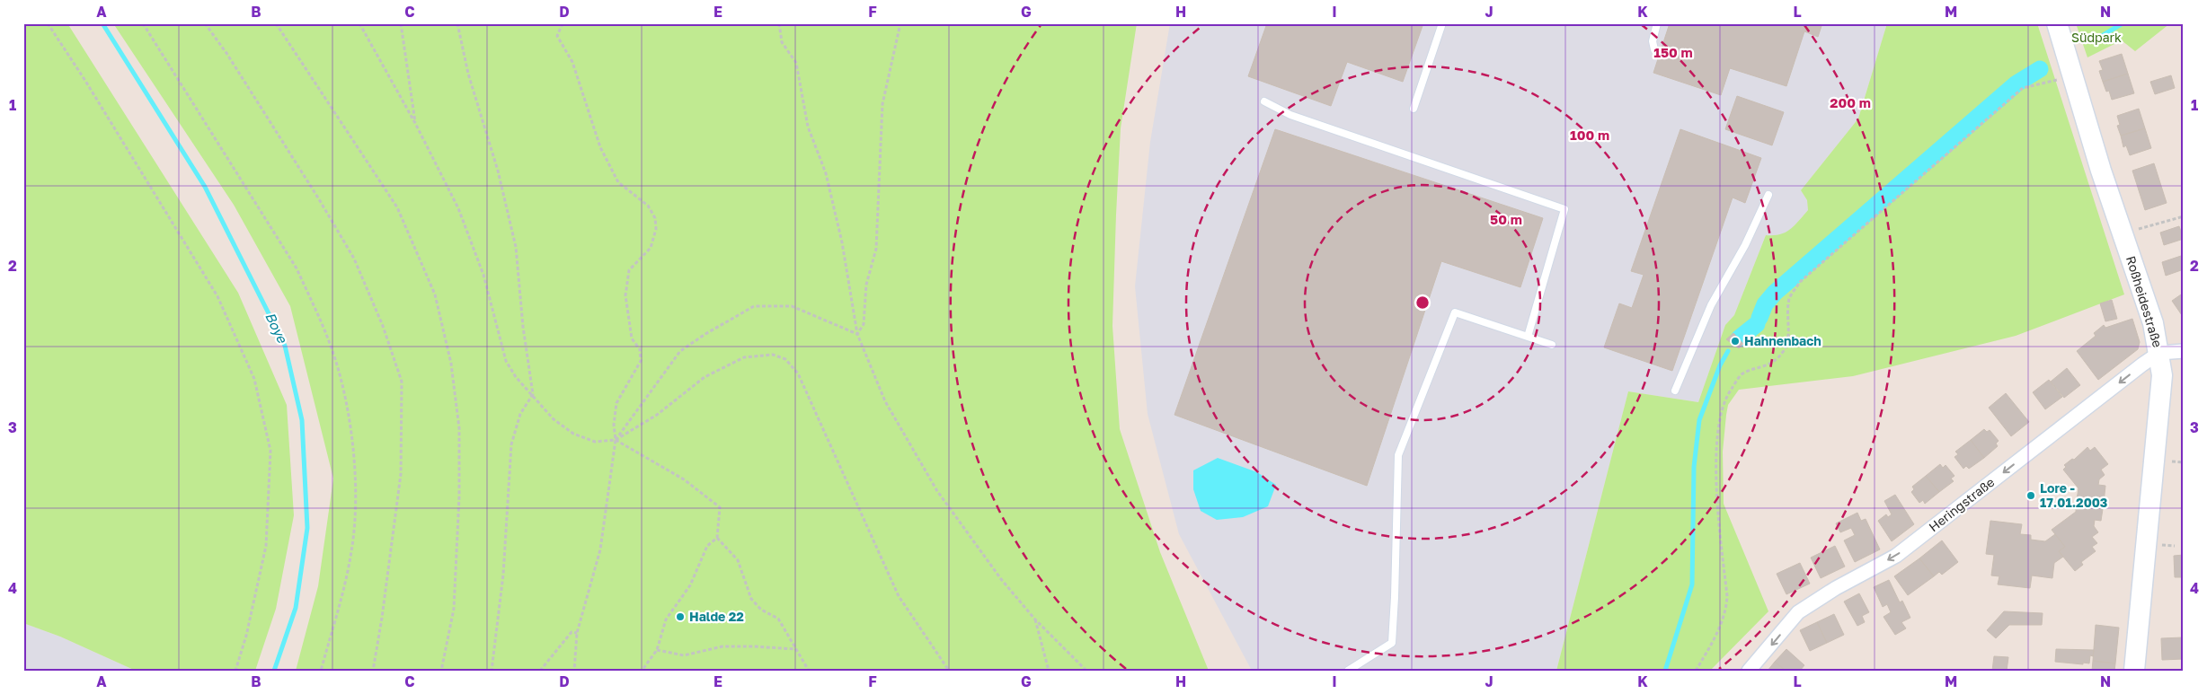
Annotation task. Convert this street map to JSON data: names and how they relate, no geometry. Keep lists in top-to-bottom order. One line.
{"streets":{"street":["Roßheidestraße","Heringstraße"]},"crossings":[["Roßheidestraße","Heringstraße"]],"one_way":["Heringstraße"],"water":["Boye"],"parks":["Südpark"],"places":["Hahnenbach","Lore - 17.01.2003","Halde 22"],"grid":{"columns":["A","B","C","D","E","F","G","H","I","J","K","L","M","N"],"rows":["1","2","3","4"]},"rings":["150 m","200 m","100 m","50 m"]}
